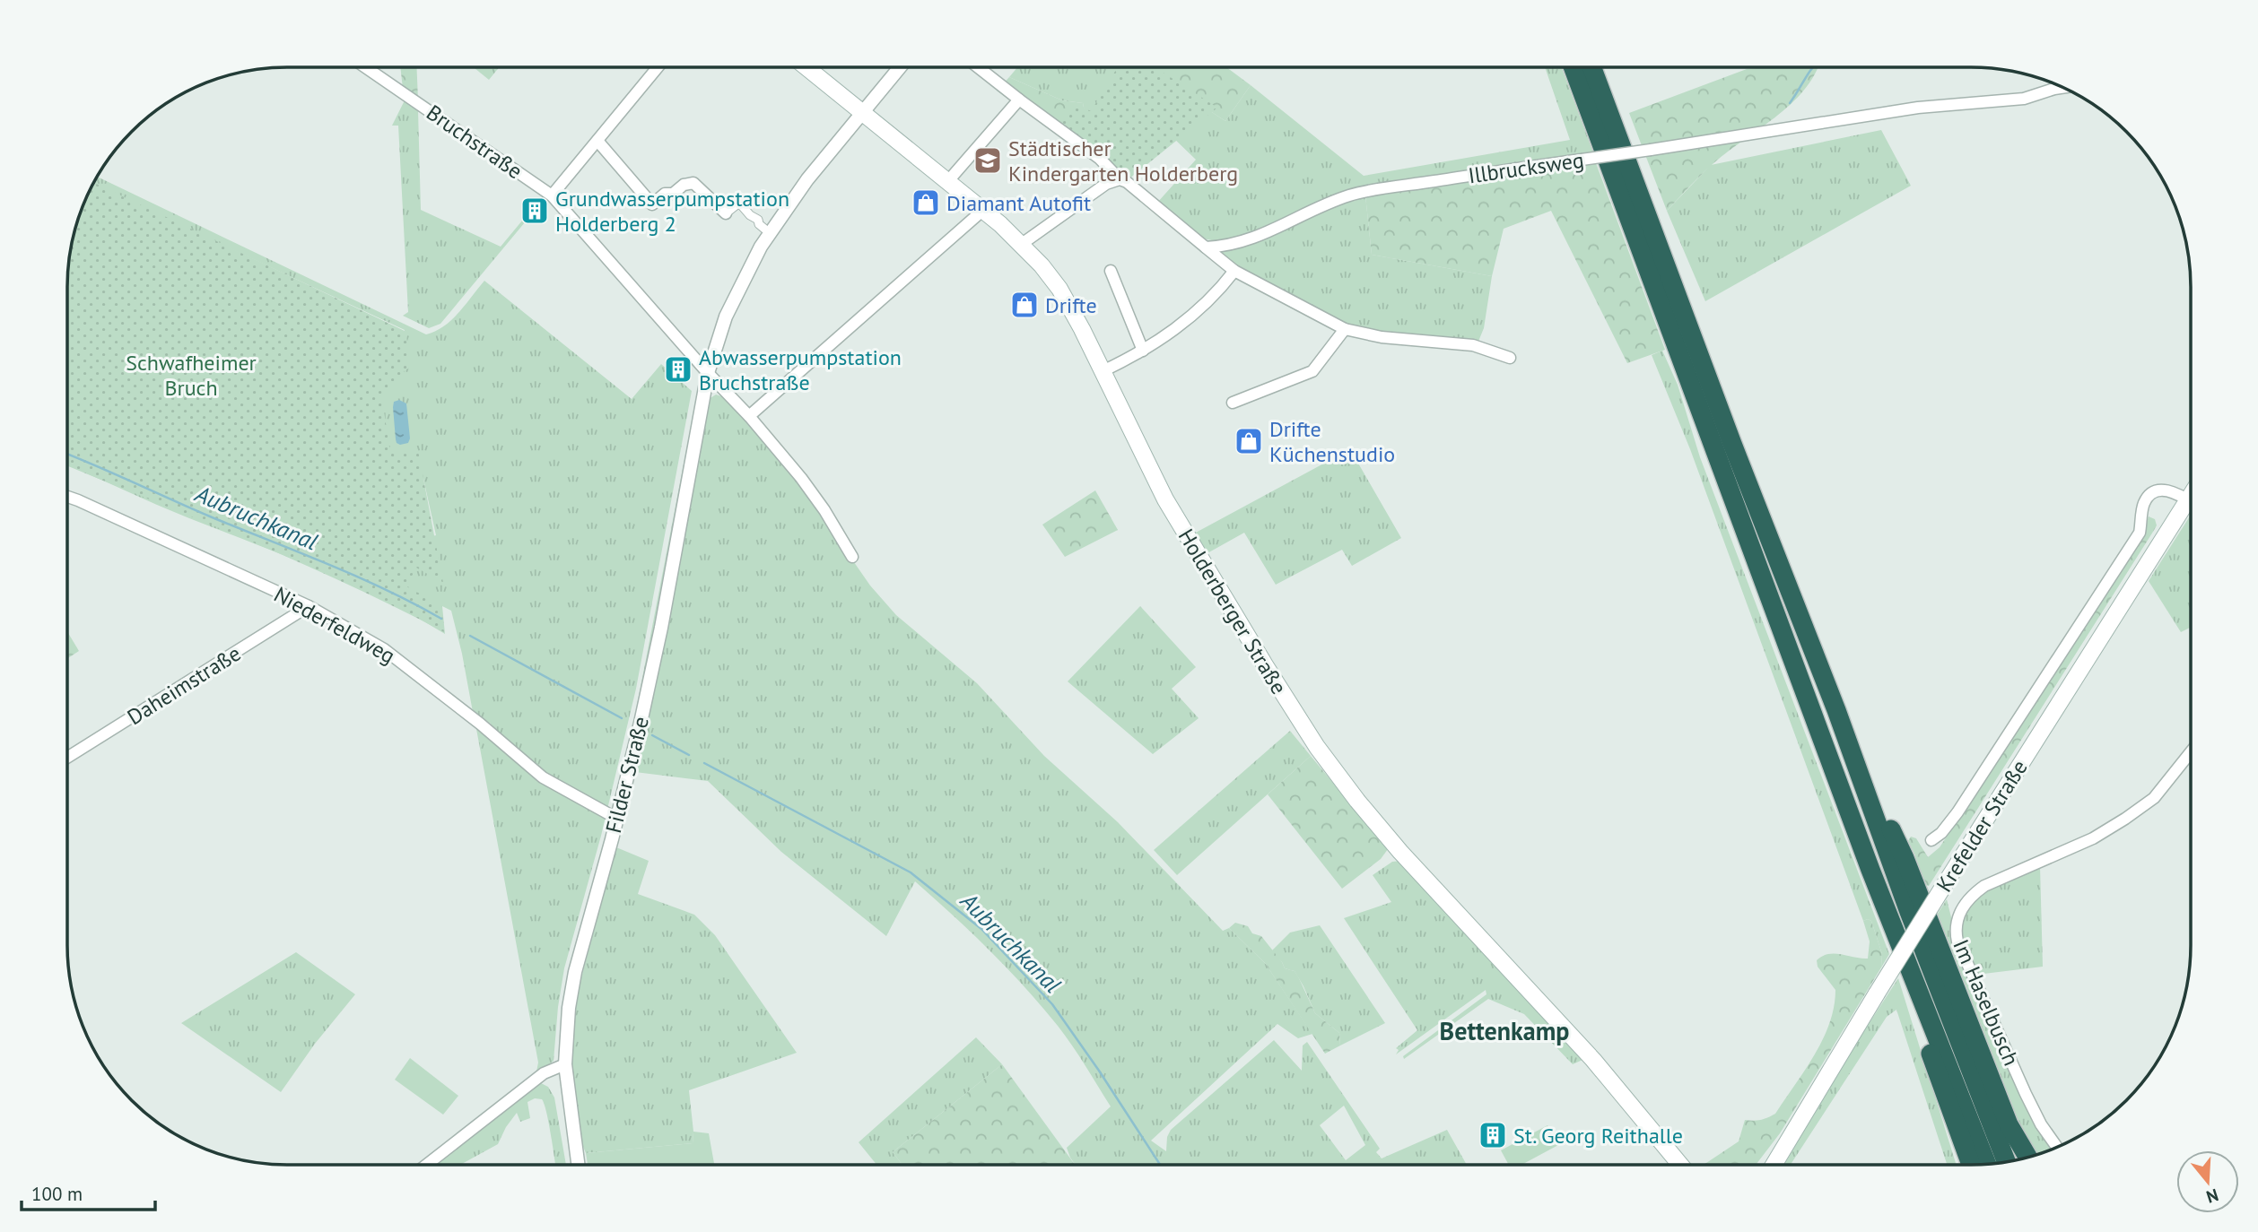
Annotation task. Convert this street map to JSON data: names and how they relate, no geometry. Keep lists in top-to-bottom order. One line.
{"streets":{"main road":["Holderberger Straße","Krefelder Straße"],"street":["Bruchstraße","Illbrucksweg","Niederfeldweg","Daheimstraße","Filder Straße","Im Haselbusch"]},"crossings":[["Bruchstraße","Filder Straße"],["Holderberger Straße","Filder Straße"],["Niederfeldweg","Daheimstraße"],["Niederfeldweg","Filder Straße"]],"districts":["Bettenkamp"],"water":["Aubruchkanal"],"parks":["Schwafheimer Bruch"],"places":{"school or university":["Städtischer Kindergarten Holderberg"],"shop":["Diamant Autofit","Drifte","Drifte Küchenstudio"],"building":["Grundwasserpumpstation Holderberg 2","Abwasserpumpstation Bruchstraße","St. Georg Reithalle"]},"scale_bar":"100 m","north":"bottom"}
